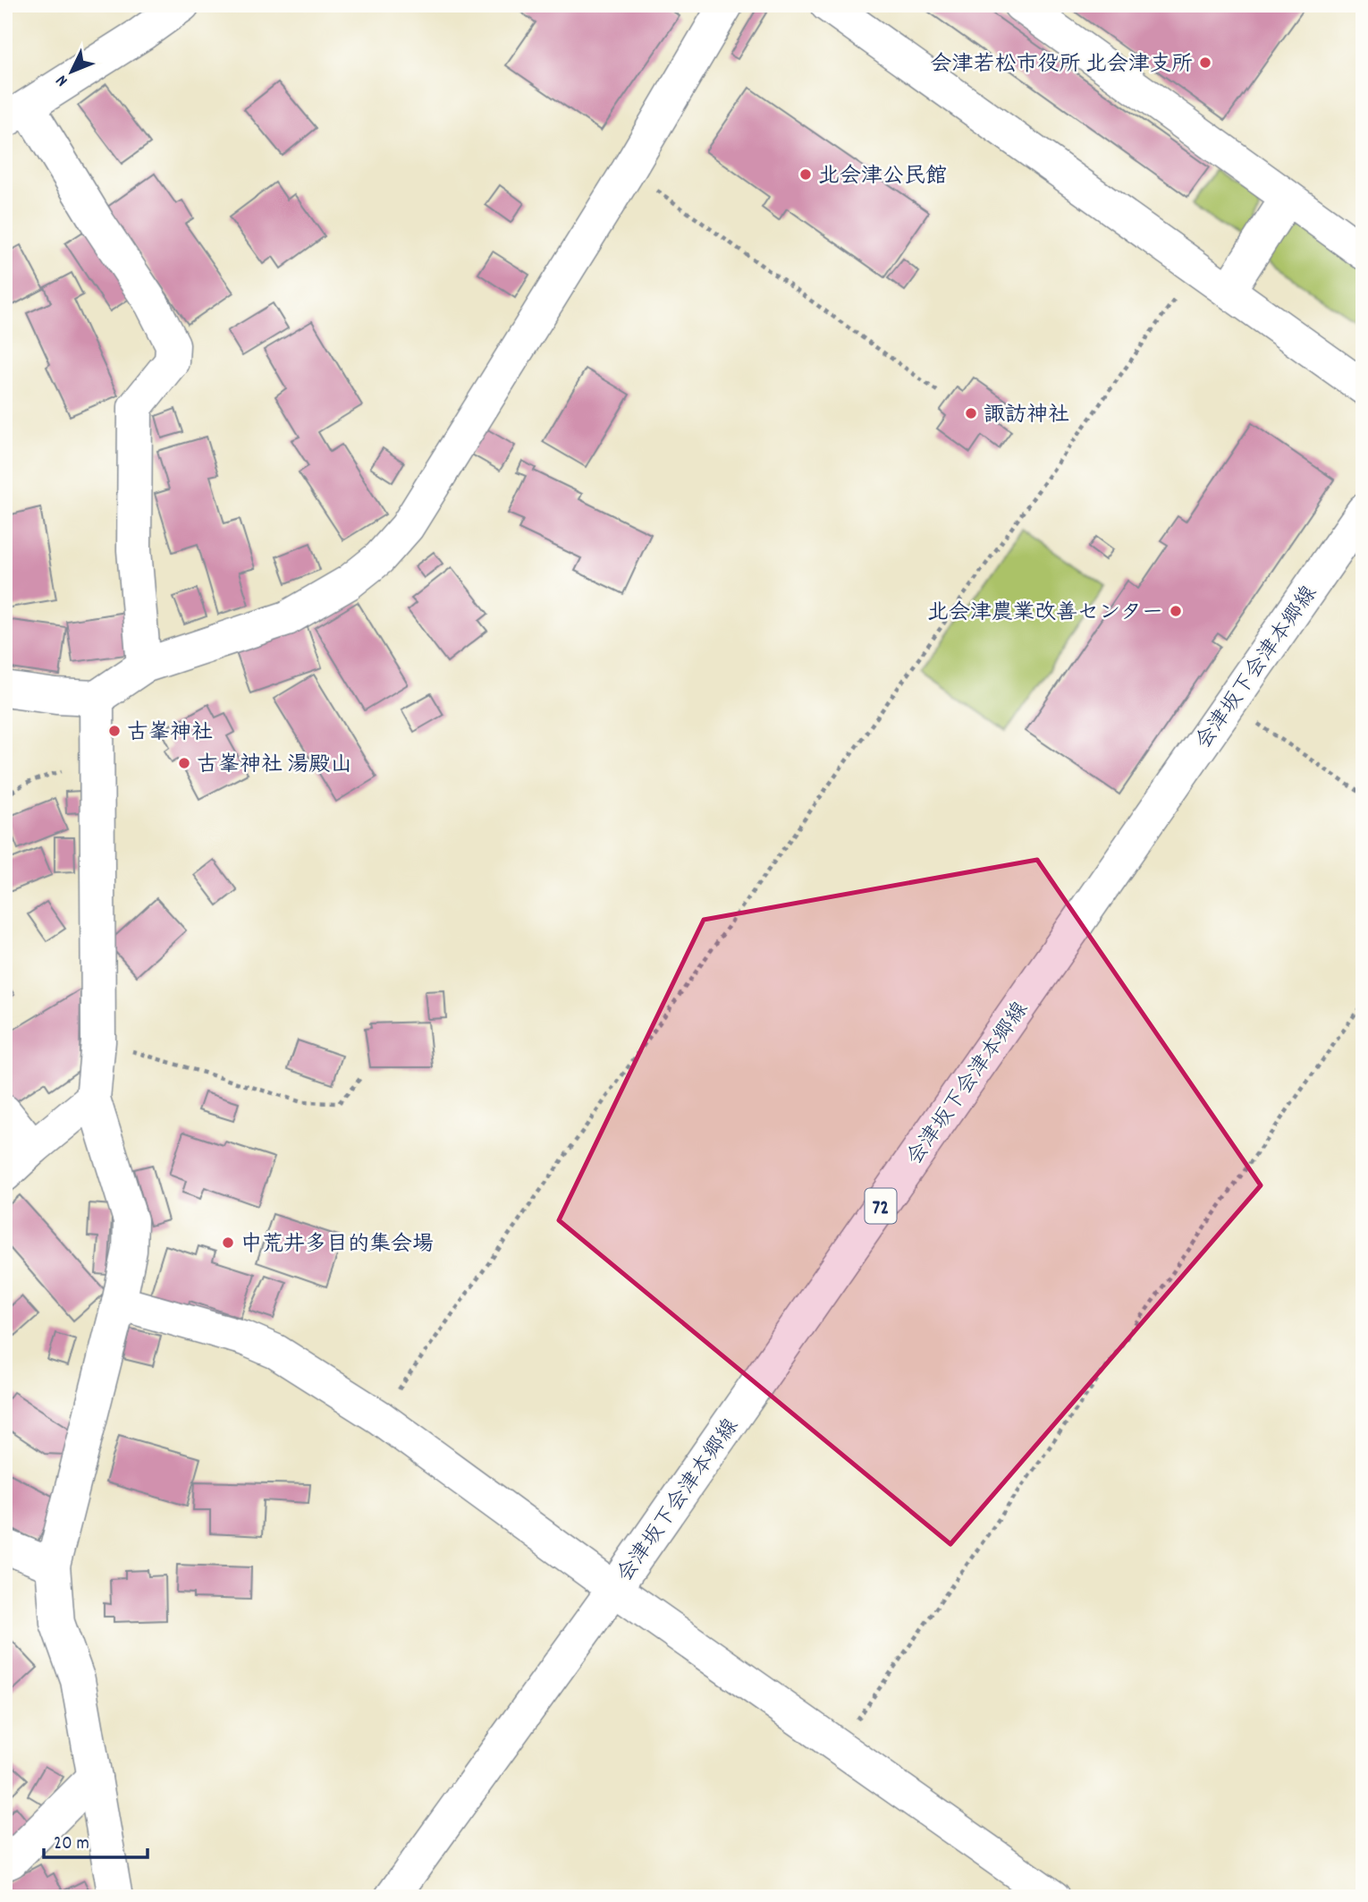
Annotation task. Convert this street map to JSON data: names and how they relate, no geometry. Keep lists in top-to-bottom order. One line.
{"streets":{"street":["会津坂下会津本郷線","72"]},"places":["会津若松市役所 北会津支所","北会津公民館","諏訪神社","北会津農業改善センター","古峯神社","古峯神社 湯殿山","中荒井多目的集会場"],"scale_bar":"20 m","north":"bottom left"}
